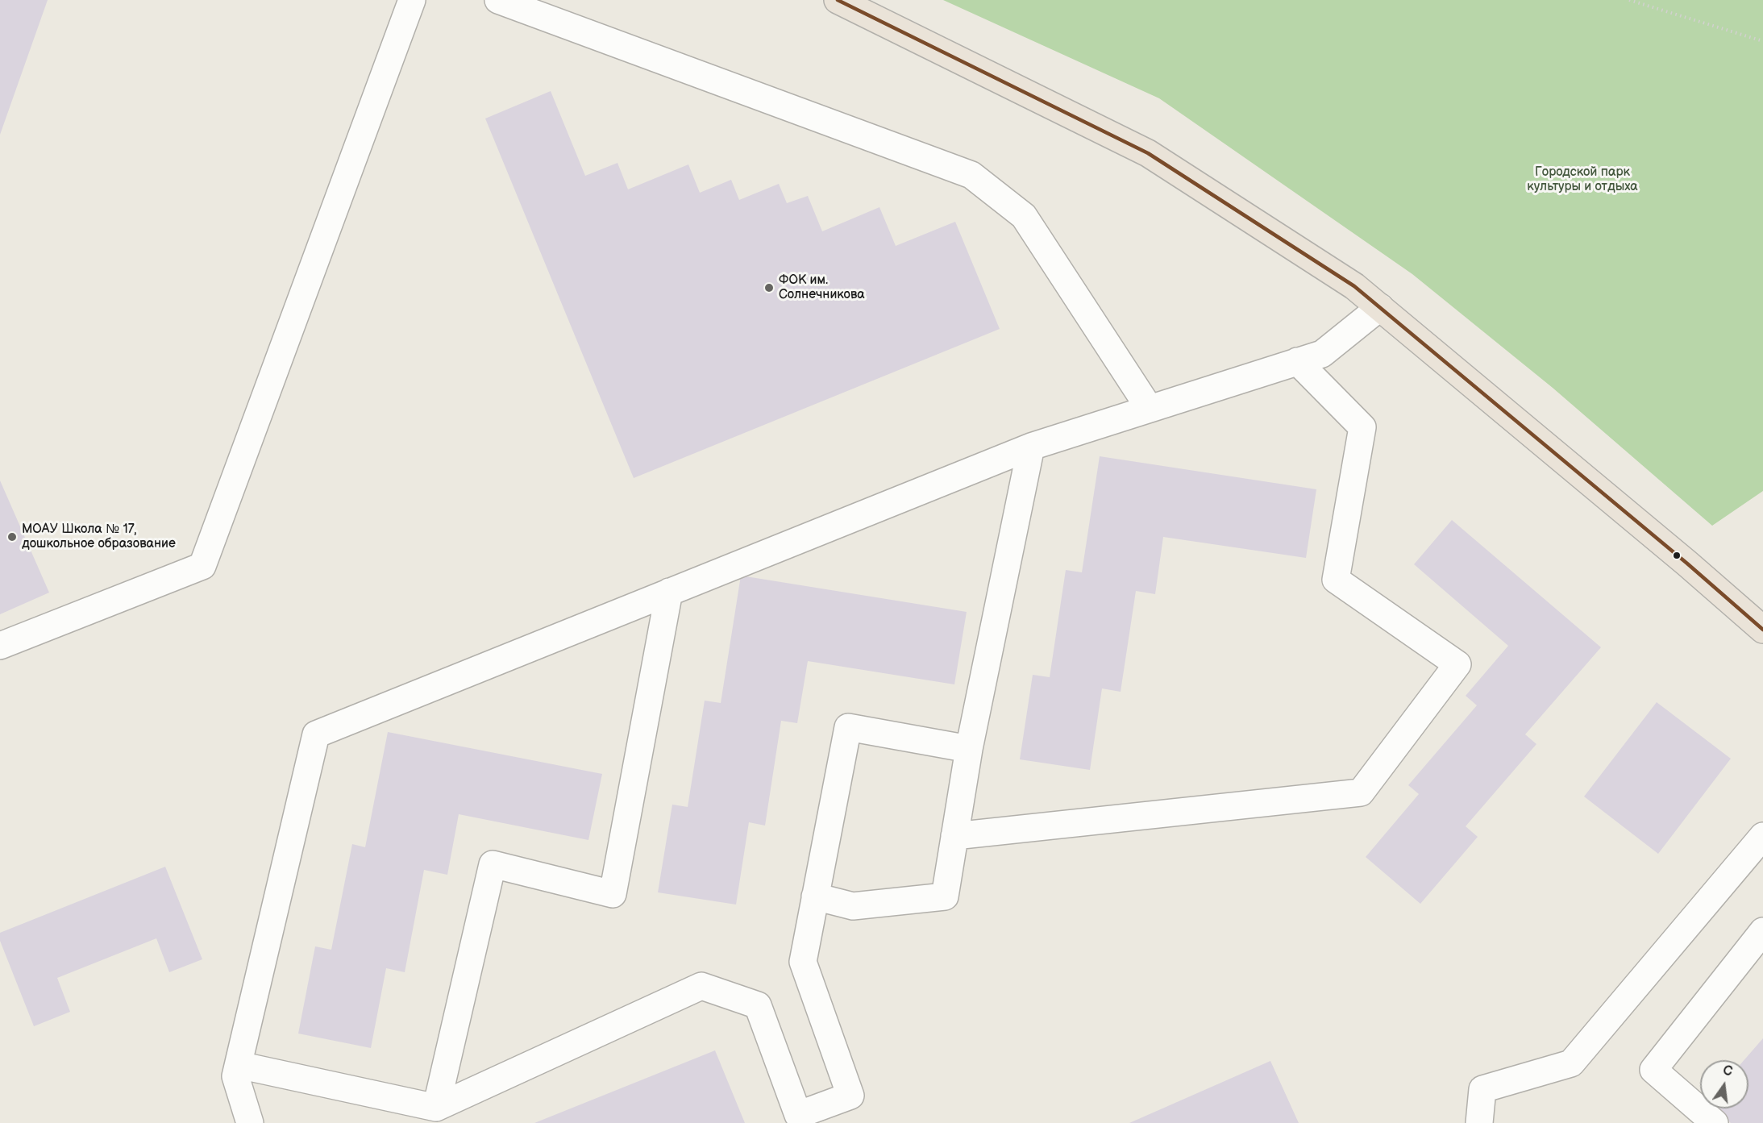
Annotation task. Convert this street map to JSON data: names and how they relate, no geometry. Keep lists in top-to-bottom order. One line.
{"parks":["Городской парк культуры и отдыха"],"places":["ФОК им. Солнечникова","МОАУ Школа № 17, дошкольное образование"],"north":"top"}
